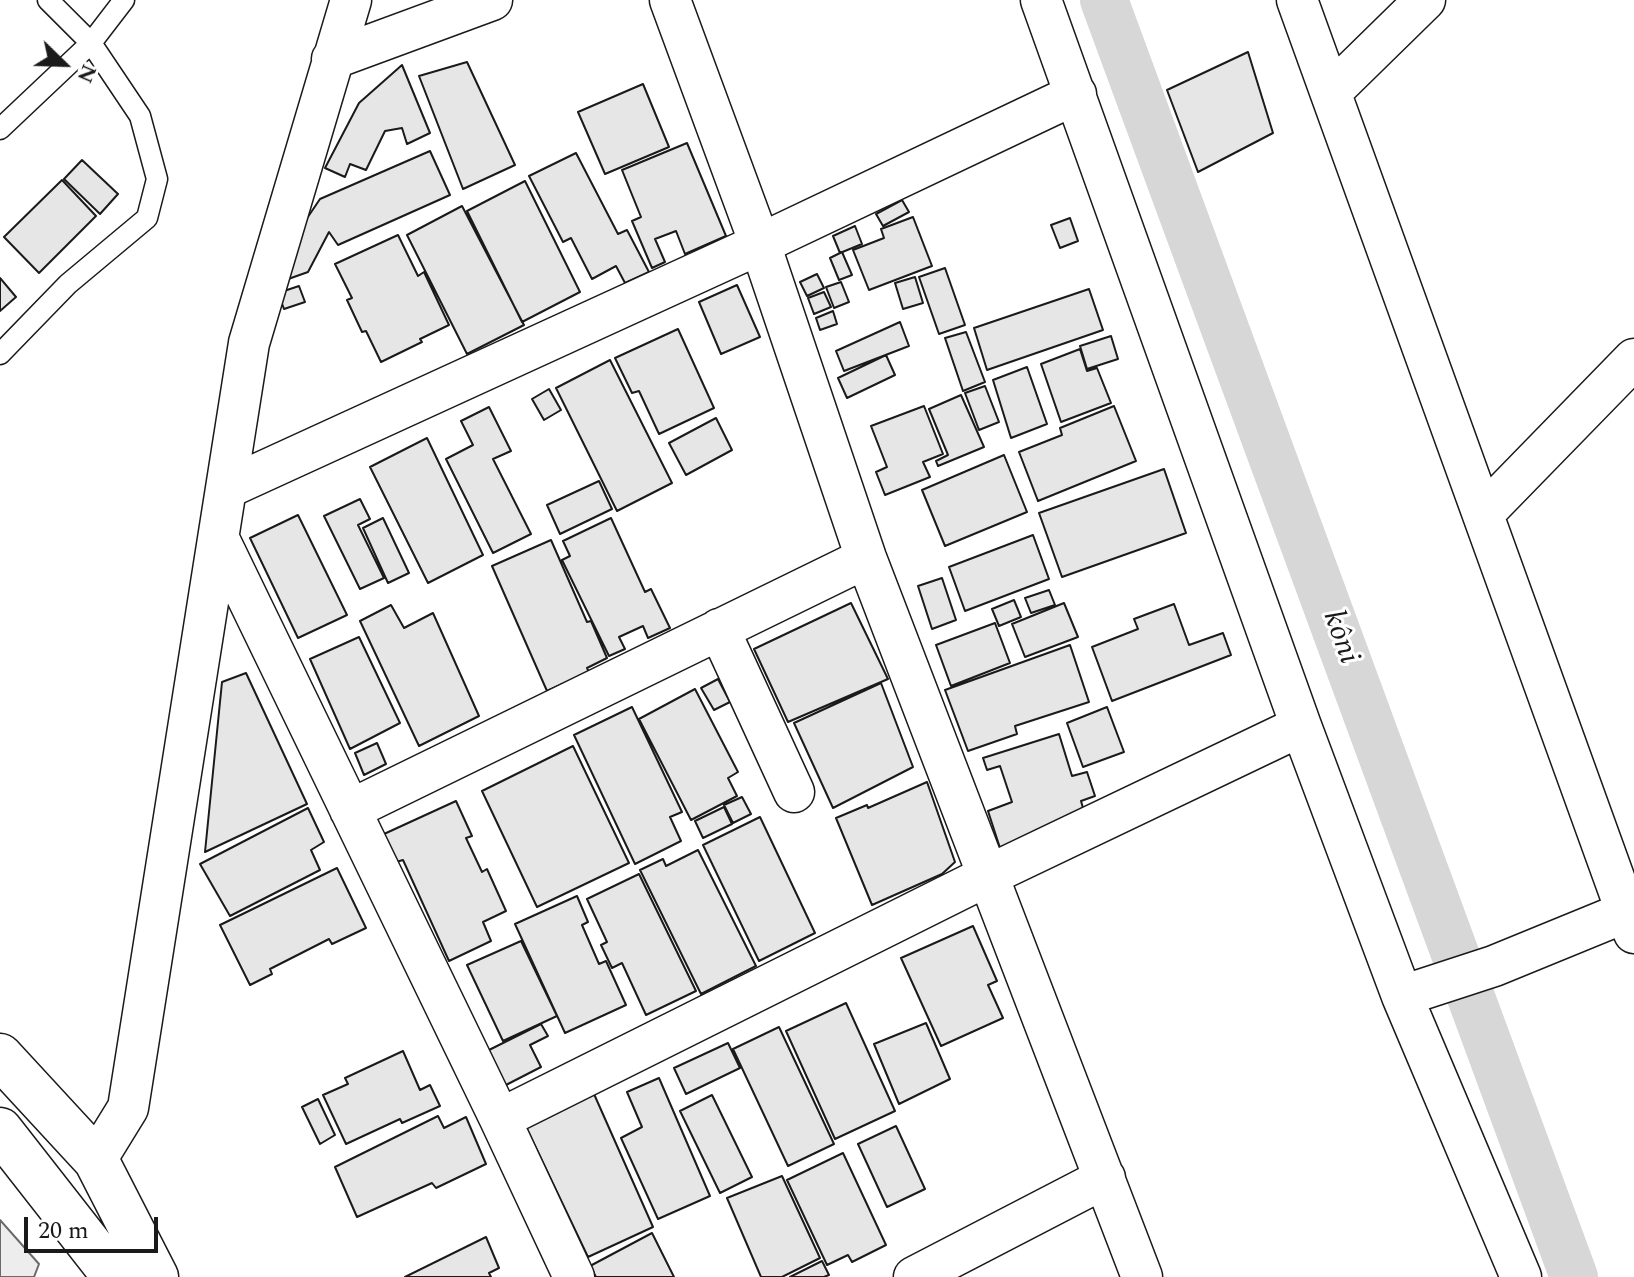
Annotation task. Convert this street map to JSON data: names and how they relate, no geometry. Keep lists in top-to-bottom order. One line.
{"water":["kôni"],"scale_bar":"20 m","north":"bottom right"}
